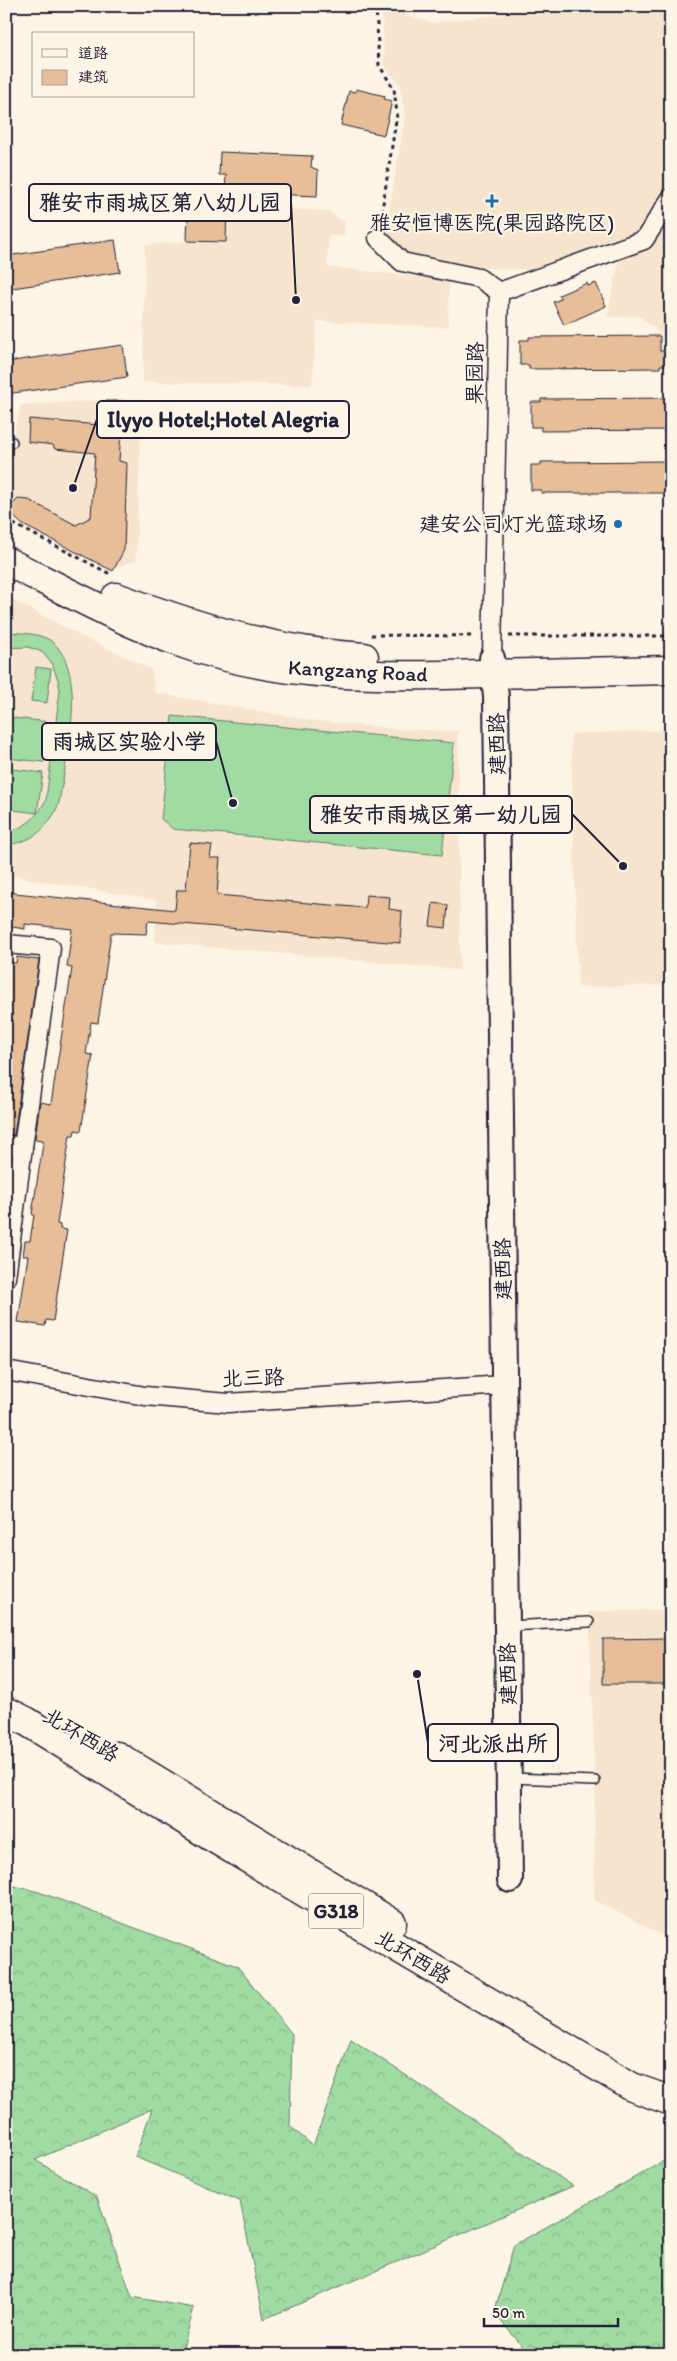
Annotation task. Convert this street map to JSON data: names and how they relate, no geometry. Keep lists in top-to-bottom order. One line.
{"streets":{"main road":["Kangzang Road","北环西路","G318"],"street":["果园路","建西路","北三路"]},"crossings":[["果园路","Kangzang Road"],["果园路","建西路"],["Kangzang Road","建西路"],["建西路","北三路"]],"places":{"health":["雅安恒博医院(果园路院区)"],"other":["雅安市雨城区第八幼儿园","Ilyyo Hotel;Hotel Alegria","建安公司灯光篮球场","雨城区实验小学","雅安市雨城区第一幼儿园","河北派出所"]},"legend":["道路","建筑"],"scale_bar":"50 m"}
